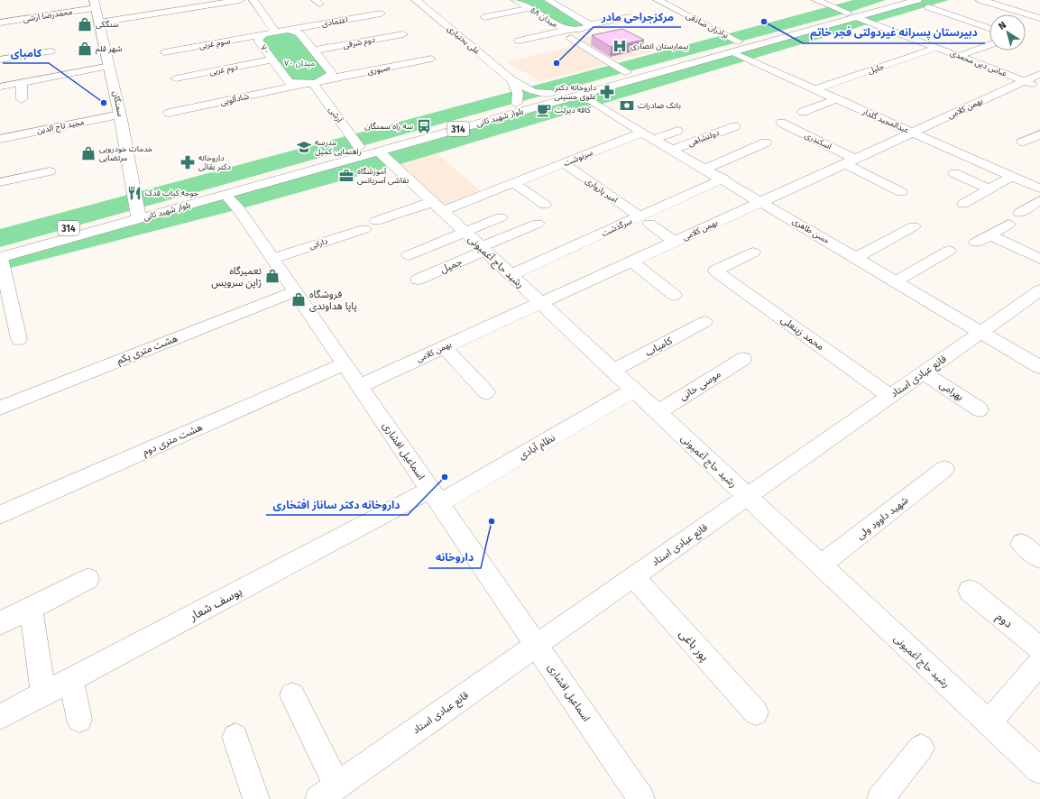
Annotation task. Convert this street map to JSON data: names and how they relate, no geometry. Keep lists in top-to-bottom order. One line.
{"streets":{"main road":["سمنگان","بلوار شهید ثانی","314"],"street":["محمدرضا ارشی","میدان ۵۸","اعتمادی","برادران صادقی","علی بختیاری","دوم شرقی","سوم غربی","۷۰","عباس دین محمدی","جلیل","دوم غربی","صبوری","شادآلویی","بهمن کلامی","آرشی","عبدالمجید گلدار","مجید تاج الدین","دولتشاهی","اسکندری","سرنوشت","امیر پازواری","سرگذشت","حسن طاهری","دارابی","رشید حاج آغمیونی","جمیل","محمد زینعلی","کامیاب","هشت متری یکم","قانع عبادی استاد","موسی خانی","بهرامی","هشت متری دوم","نظام آبادی","اسماعیل افشاری","شهید داوود ولی","یوسف شعار","دوم","پور باغی"]},"crossings":[["محمدرضا ارشی","سمنگان"],["اعتمادی","۷۰"],["برادران صادقی","بلوار شهید ثانی"],["علی بختیاری","بلوار شهید ثانی"],["سوم غربی","۷۰"],["۷۰","دوم غربی"],["۷۰","شادآلویی"],["عباس دین محمدی","جلیل"],["عباس دین محمدی","بهمن کلامی"],["عباس دین محمدی","بلوار شهید ثانی"],["جلیل","عبدالمجید گلدار"],["سمنگان","بلوار شهید ثانی"],["سمنگان","مجید تاج الدین"],["بهمن کلامی","عبدالمجید گلدار"],["بهمن کلامی","اسکندری"],["بهمن کلامی","امیر پازواری"],["بهمن کلامی","حسن طاهری"],["بهمن کلامی","رشید حاج آغمیونی"],["بهمن کلامی","اسماعیل افشاری"],["آرشی","بلوار شهید ثانی"],["بلوار شهید ثانی","عبدالمجید گلدار"],["بلوار شهید ثانی","حسن طاهری"],["بلوار شهید ثانی","رشید حاج آغمیونی"],["بلوار شهید ثانی","اسماعیل افشاری"],["دولتشاهی","حسن طاهری"],["سرنوشت","امیر پازواری"],["سرنوشت","حسن طاهری"],["سرنوشت","رشید حاج آغمیونی"],["امیر پازواری","سرگذشت"],["سرگذشت","حسن طاهری"],["سرگذشت","رشید حاج آغمیونی"],["حسن طاهری","قانع عبادی استاد"],["دارابی","اسماعیل افشاری"],["رشید حاج آغمیونی","جمیل"],["رشید حاج آغمیونی","کامیاب"],["رشید حاج آغمیونی","قانع عبادی استاد"],["رشید حاج آغمیونی","موسی خانی"],["رشید حاج آغمیونی","نظام آبادی"],["رشید حاج آغمیونی","شهید داوود ولی"],["محمد زینعلی","قانع عبادی استاد"],["هشت متری یکم","اسماعیل افشاری"],["قانع عبادی استاد","بهرامی"],["قانع عبادی استاد","اسماعیل افشاری"],["قانع عبادی استاد","پور باغی"],["هشت متری دوم","اسماعیل افشاری"],["نظام آبادی","اسماعیل افشاری"],["نظام آبادی","یوسف شعار"],["اسماعیل افشاری","یوسف شعار"]],"parks":["میدان ۷۰"],"places":{"other":["دبیرستان پسرانه غیردولتی فجر خاتم","مرکزجراحی مادر","کامبای","داروخانه دكتر ساناز افتخارى","داروخانه"],"shop":["سنگکی","شهر قلم","خدمات خودرویی مرتضایی","تعمیرگاه ژاپن سرویس","فروشگاه پاپا هداوندی"],"hospital":["بیمارستان انصاری"],"pharmacy":["داروخانه دکتر علوی حسینی","داروخانه دکتر بقائی"],"bank":["بانک صادرات"],"cafe":["کافه دیزلت"],"bus stop":["سه راه سمنگان"],"school or university":["مدرسه راهنمایی کمیل"],"office":["آموزشگاه نقاشی آسریانس"],"restaurant":["جوجه کباب فدک"]},"north":"top left"}
